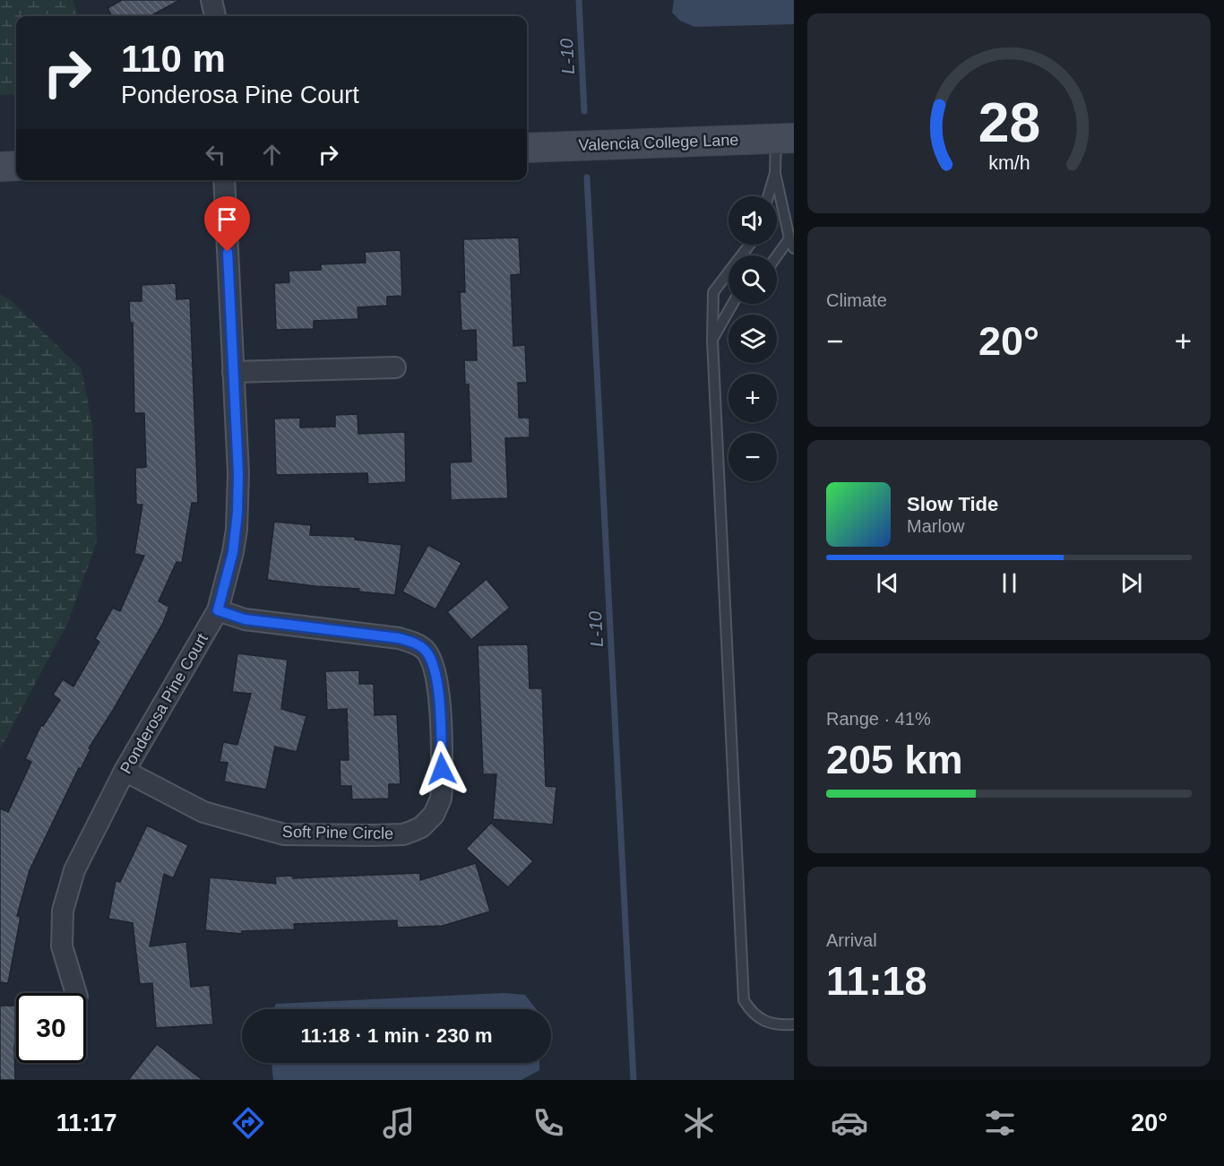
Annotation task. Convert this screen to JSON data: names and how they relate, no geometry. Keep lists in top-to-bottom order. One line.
{"streets":{"street":["Valencia College Lane","Ponderosa Pine Court","Soft Pine Circle"]},"crossings":[["Ponderosa Pine Court","Soft Pine Circle"]],"water":["L-10"],"page":{"turn":["110 m","Ponderosa Pine Court"],"map_buttons":["+","−"],"tile":["Climate",["Range · 41%","205 km"],["Arrival","11:18"]],"heat":["−","20°","+"],"song":["Slow Tide","Marlow"],"limit":"30","trip":"11:18 · 1 min · 230 m","tabs":["11:17","20°"],"gauge":["28","km/h"]}}
